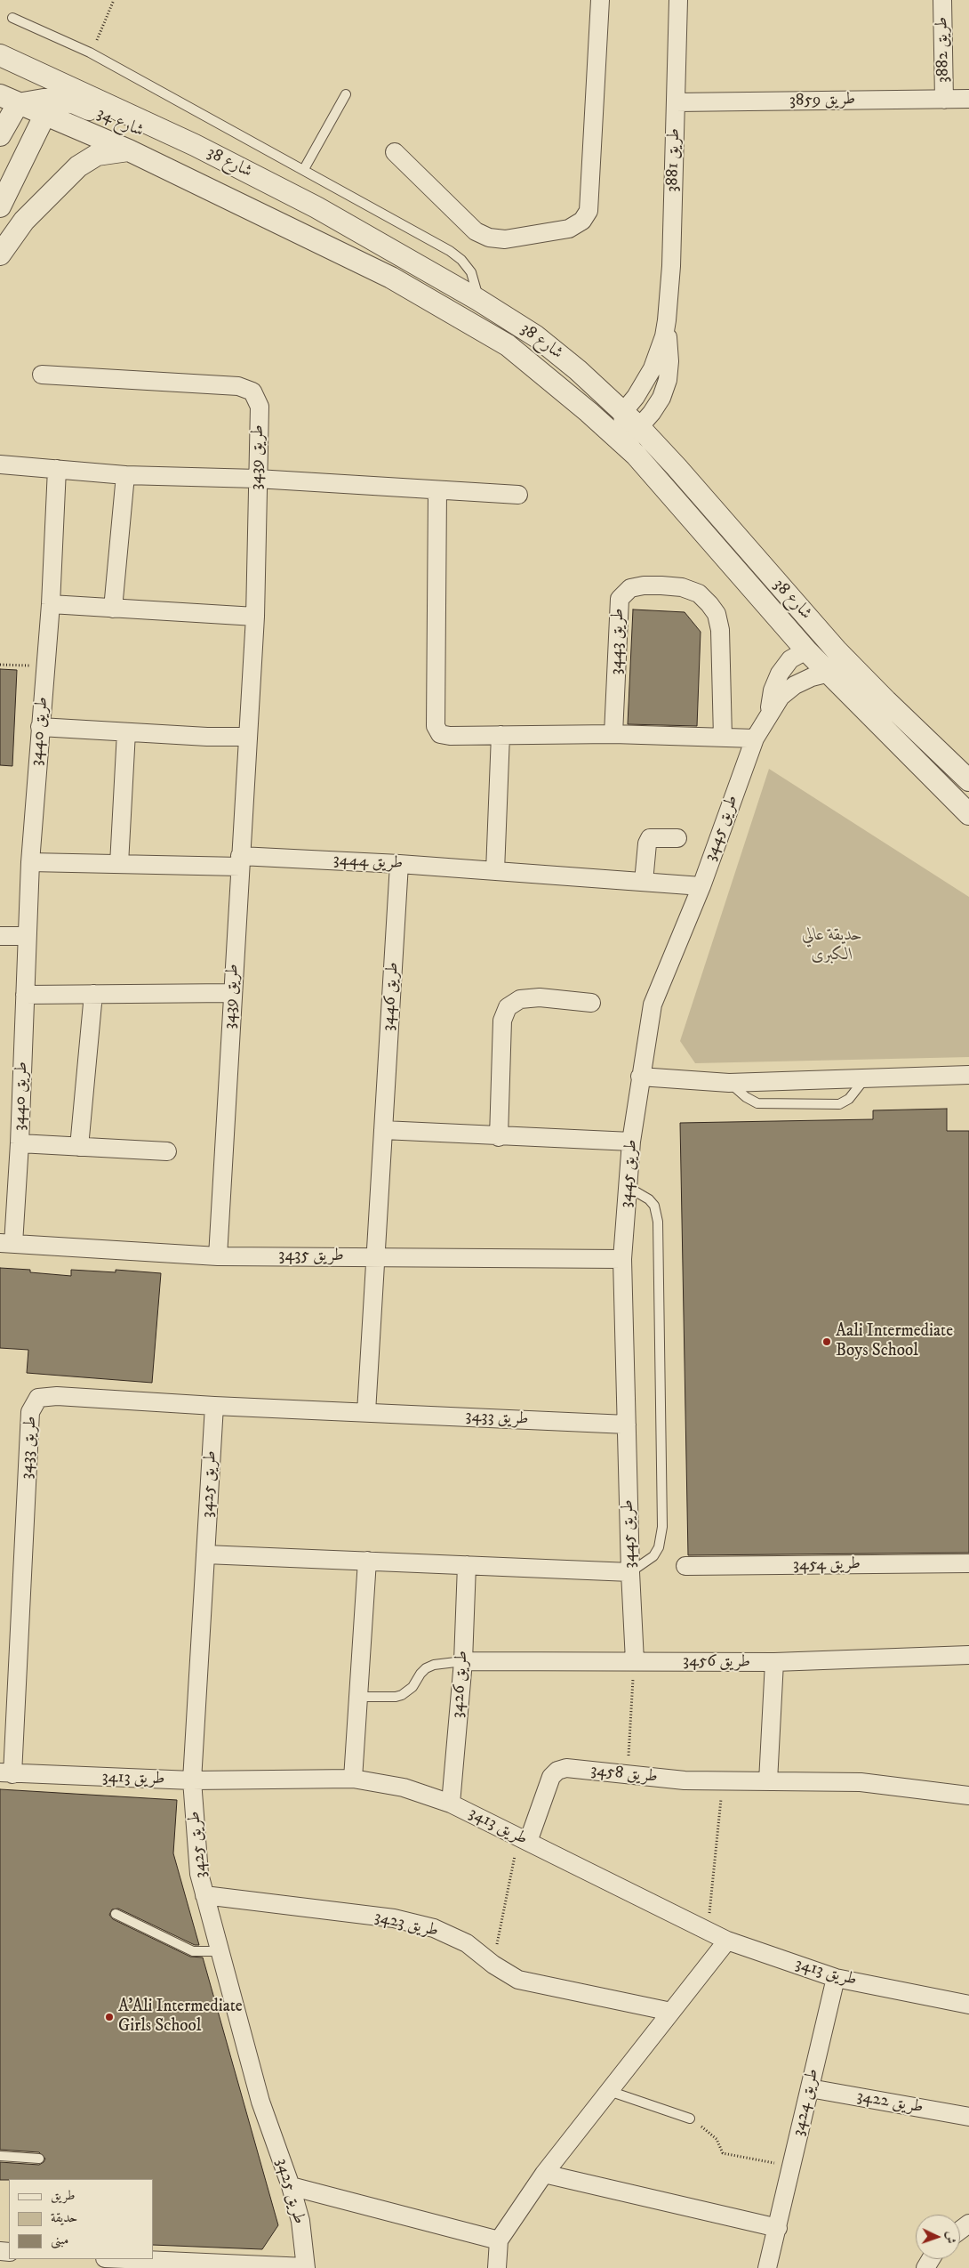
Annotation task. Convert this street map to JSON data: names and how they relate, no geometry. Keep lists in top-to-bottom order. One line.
{"streets":{"street":["طريق 3882","طريق 3859","شارع 34","طريق 3881","شارع 38","طريق 3439","طريق 3443","طريق 3440","طريق 3445","طريق 3444","طريق 3446","طريق 3435","طريق 3433","طريق 3425","طريق 3454","طريق 3456","طريق 3426","طريق 3458","طريق 3413","طريق 3423","طريق 3424","طريق 3422"]},"crossings":[["طريق 3882","طريق 3859"],["طريق 3859","طريق 3881"],["شارع 34","شارع 38"],["طريق 3881","شارع 38"],["طريق 3439","طريق 3444"],["طريق 3439","طريق 3435"],["طريق 3440","طريق 3444"],["طريق 3440","طريق 3435"],["طريق 3445","طريق 3444"],["طريق 3445","طريق 3435"],["طريق 3445","طريق 3433"],["طريق 3445","طريق 3456"],["طريق 3444","طريق 3446"],["طريق 3446","طريق 3435"],["طريق 3433","طريق 3425"],["طريق 3433","طريق 3413"],["طريق 3425","طريق 3413"],["طريق 3425","طريق 3423"],["طريق 3456","طريق 3426"],["طريق 3426","طريق 3413"],["طريق 3458","طريق 3413"],["طريق 3413","طريق 3424"],["طريق 3424","طريق 3422"]],"parks":["حديقة عالي الكبرى"],"places":["Aali Intermediate Boys School","A'Ali Intermediate Girls School"],"legend":["طريق","حديقة","مبنى"],"north":"right"}
